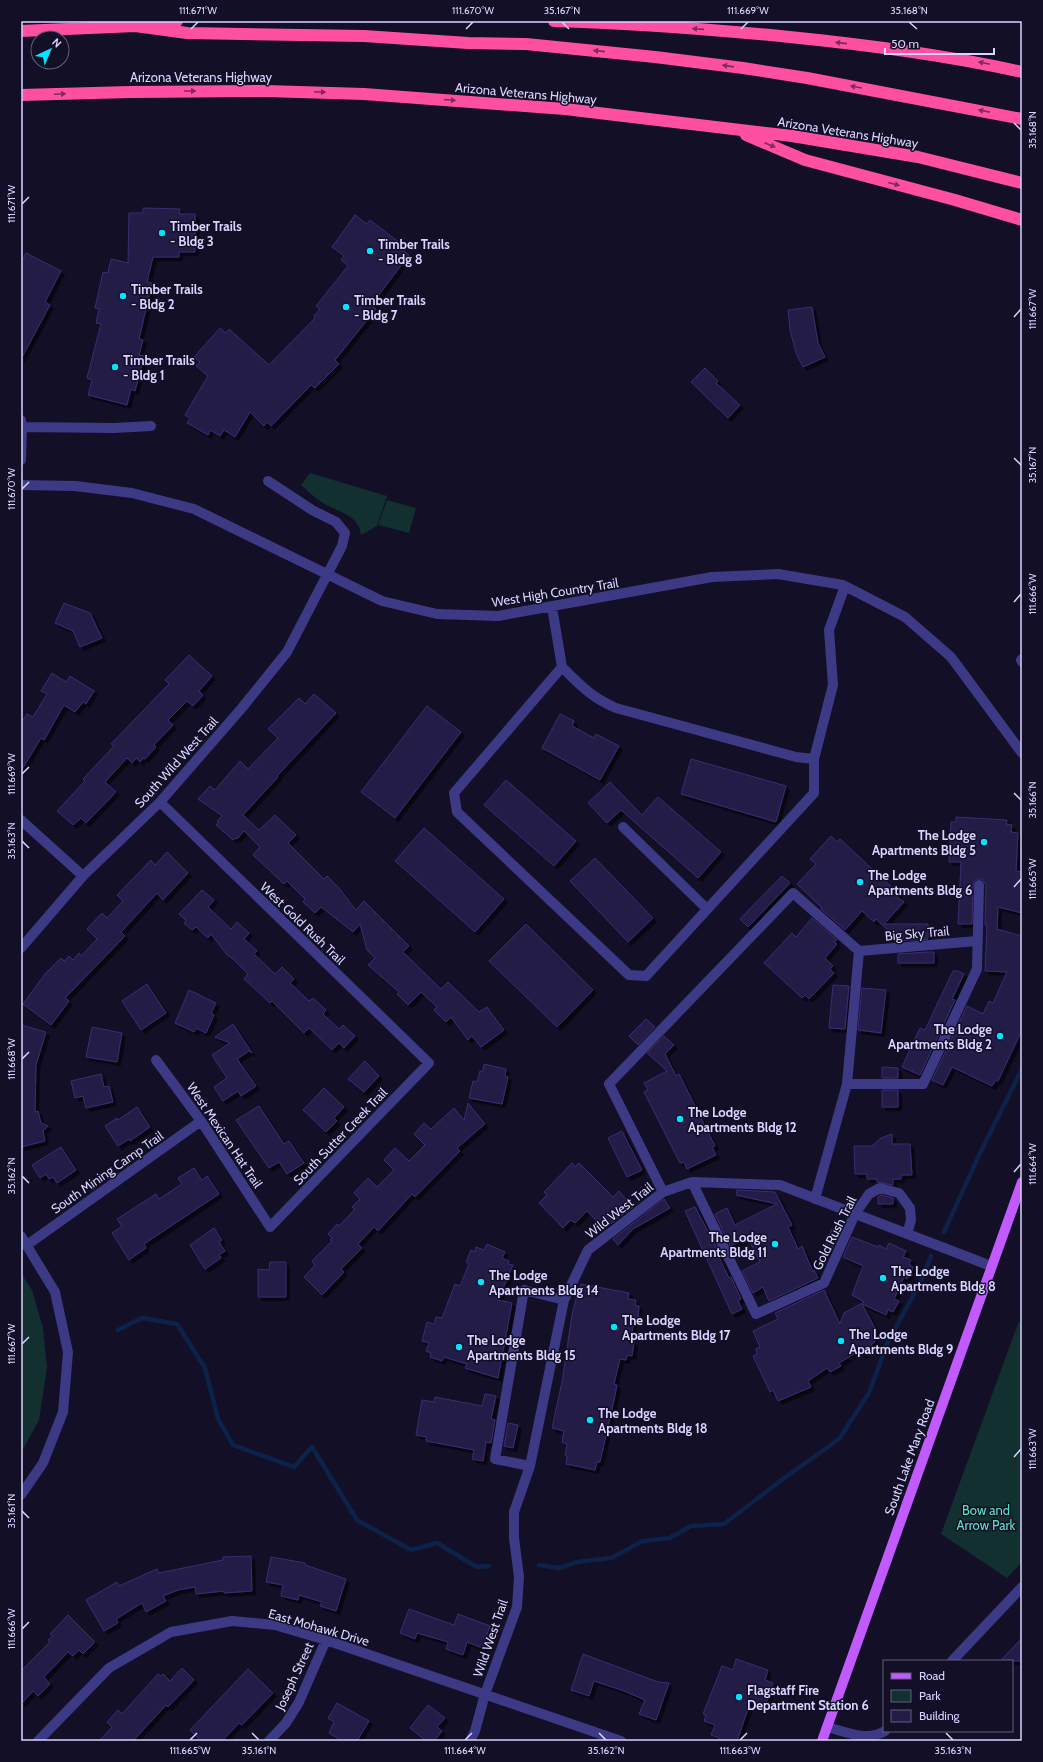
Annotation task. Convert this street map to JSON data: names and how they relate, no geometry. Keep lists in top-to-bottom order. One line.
{"streets":{"highway":["Arizona Veterans Highway"],"main road":["South Lake Mary Road"],"street":["West High Country Trail","South Wild West Trail","West Gold Rush Trail","Big Sky Trail","West Mexican Hat Trail","South Sutter Creek Trail","South Mining Camp Trail","Wild West Trail","Gold Rush Trail","East Mohawk Drive","Joseph Street"]},"crossings":[["West High Country Trail","South Wild West Trail"],["South Wild West Trail","West Gold Rush Trail"],["West Gold Rush Trail","South Sutter Creek Trail"],["West Mexican Hat Trail","South Sutter Creek Trail"],["West Mexican Hat Trail","South Mining Camp Trail"],["Wild West Trail","Gold Rush Trail"],["Wild West Trail","South Lake Mary Road"],["Wild West Trail","East Mohawk Drive"],["East Mohawk Drive","Joseph Street"]],"parks":["Bow and Arrow Park"],"places":["Timber Trails - Bldg 3","Timber Trails - Bldg 8","Timber Trails - Bldg 2","Timber Trails - Bldg 7","Timber Trails - Bldg 1","The Lodge Apartments Bldg 5","The Lodge Apartments Bldg 6","The Lodge Apartments Bldg 2","The Lodge Apartments Bldg 12","The Lodge Apartments Bldg 11","The Lodge Apartments Bldg 8","The Lodge Apartments Bldg 14","The Lodge Apartments Bldg 17","The Lodge Apartments Bldg 9","The Lodge Apartments Bldg 15","The Lodge Apartments Bldg 18","Flagstaff Fire Department Station 6"],"legend":["Road","Park","Building"],"scale_bar":"50 m","north":"top right","coordinates":["111.671°W","111.670°W","35.167°N","111.669°W","35.168°N","111.667°W","111.666°W","35.166°N","35.163°N","111.665°W","111.668°W","111.664°W","35.162°N","111.663°W","35.161°N"]}
